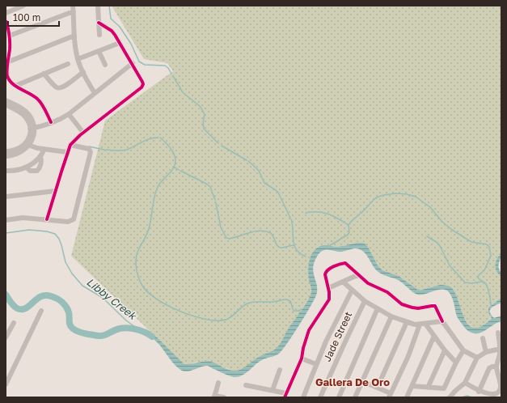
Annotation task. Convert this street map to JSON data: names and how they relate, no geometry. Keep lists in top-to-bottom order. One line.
{"streets":{"street":["Jade Street"]},"districts":["Gallera De Oro"],"water":["Libby Creek"],"scale_bar":"100 m"}
